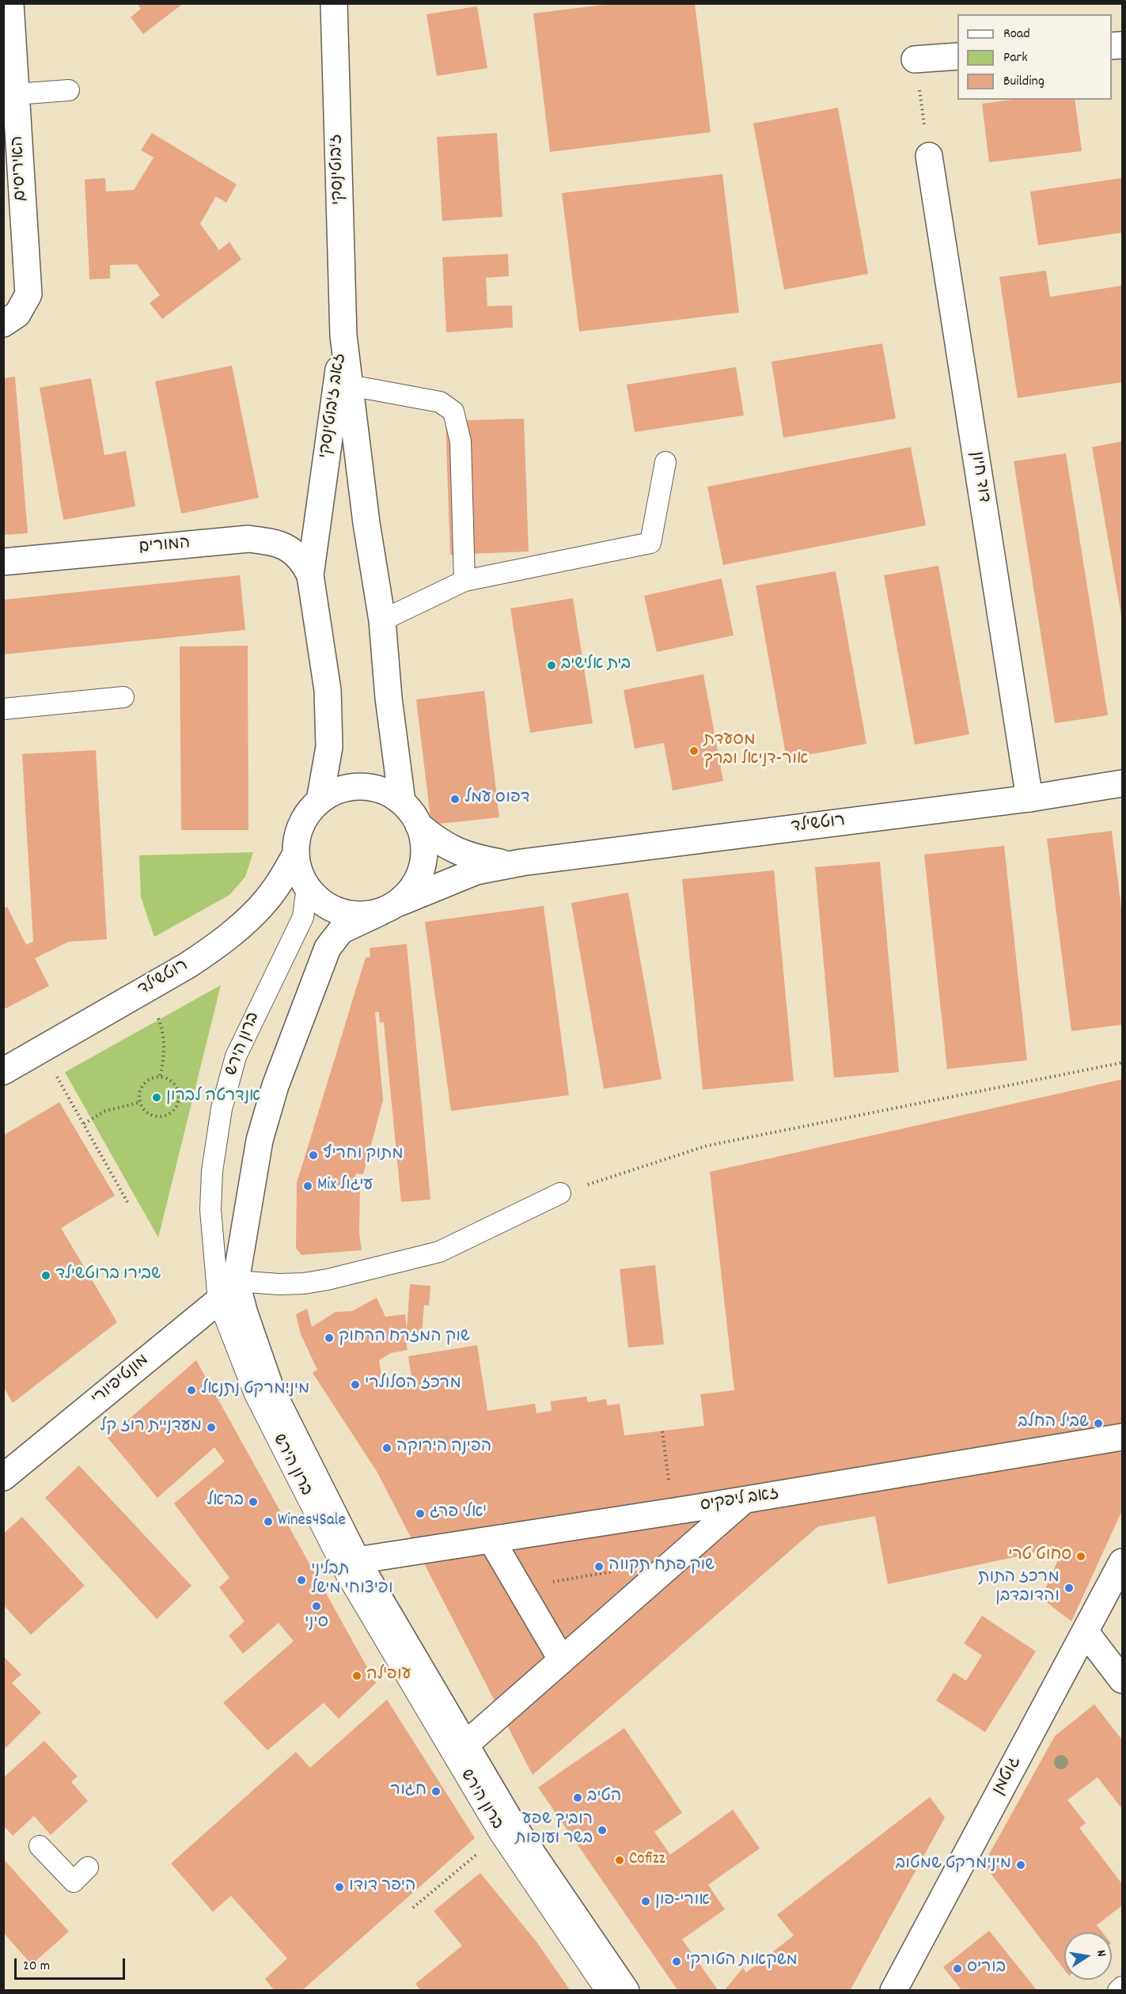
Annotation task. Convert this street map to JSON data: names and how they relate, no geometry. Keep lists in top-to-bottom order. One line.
{"streets":{"street":["האיריסים","ז'בוטינסקי","זאב ז'בוטינסקי","דוד חיון","המורים","רוטשילד","ברון הירש","מונטיפיורי","זאב ליפקיס","גוטמן"]},"crossings":[["ז'בוטינסקי","זאב ז'בוטינסקי"],["זאב ז'בוטינסקי","המורים"],["זאב ז'בוטינסקי","רוטשילד"],["זאב ז'בוטינסקי","ברון הירש"],["דוד חיון","רוטשילד"],["רוטשילד","ברון הירש"],["ברון הירש","מונטיפיורי"],["ברון הירש","זאב ליפקיס"]],"places":["בית אלישיב","מסעדת אור-דניאל וברך","דפוס עמל","אנדרטה לברון","מתוק וחריף","Mix עיגול","שבירו ברוטשילד","שוק המזרח הרחוק","מרכז הסלולרי","מינימרקט נתנאל","שביל החלב","מעדניית רוז קל","הפינה הירוקה","בראל","אלי פרג'","Wines4Sale","סחוט טרי","שוק פתח תקווה","תבליני ופיצוחי מישל","מרכז התות והדובדבן","סיני","עופ'לה","חגור","הטיב","רוביך שפע בשר ועופות","Cofizz","מינימרקט שמטוב","היפר דודו","אורי-פון","משקאות הטורקי","בוריס"],"legend":["Road","Park","Building"],"scale_bar":"20 m","north":"right"}
